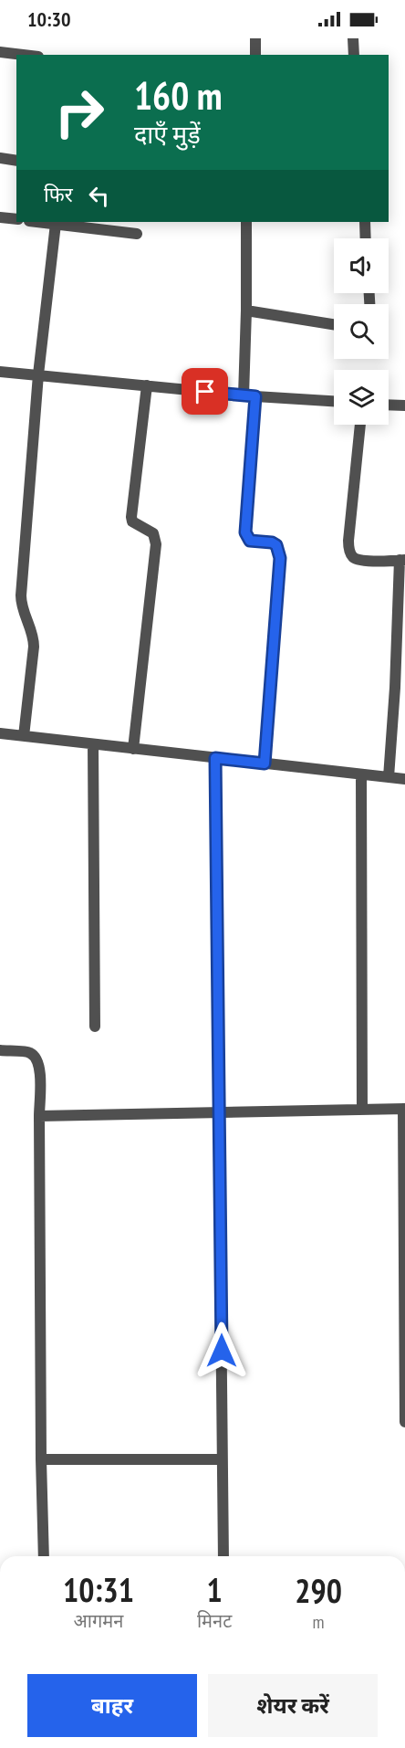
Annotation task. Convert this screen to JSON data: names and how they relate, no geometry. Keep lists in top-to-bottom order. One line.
{"page":{"status":"10:30","turn":["160 m","दाएँ मुड़ें"],"then":"फिर","eta":["10:31","आगमन","1","मिनट","290","m"],"buttons":["बाहर","शेयर करें"]}}
